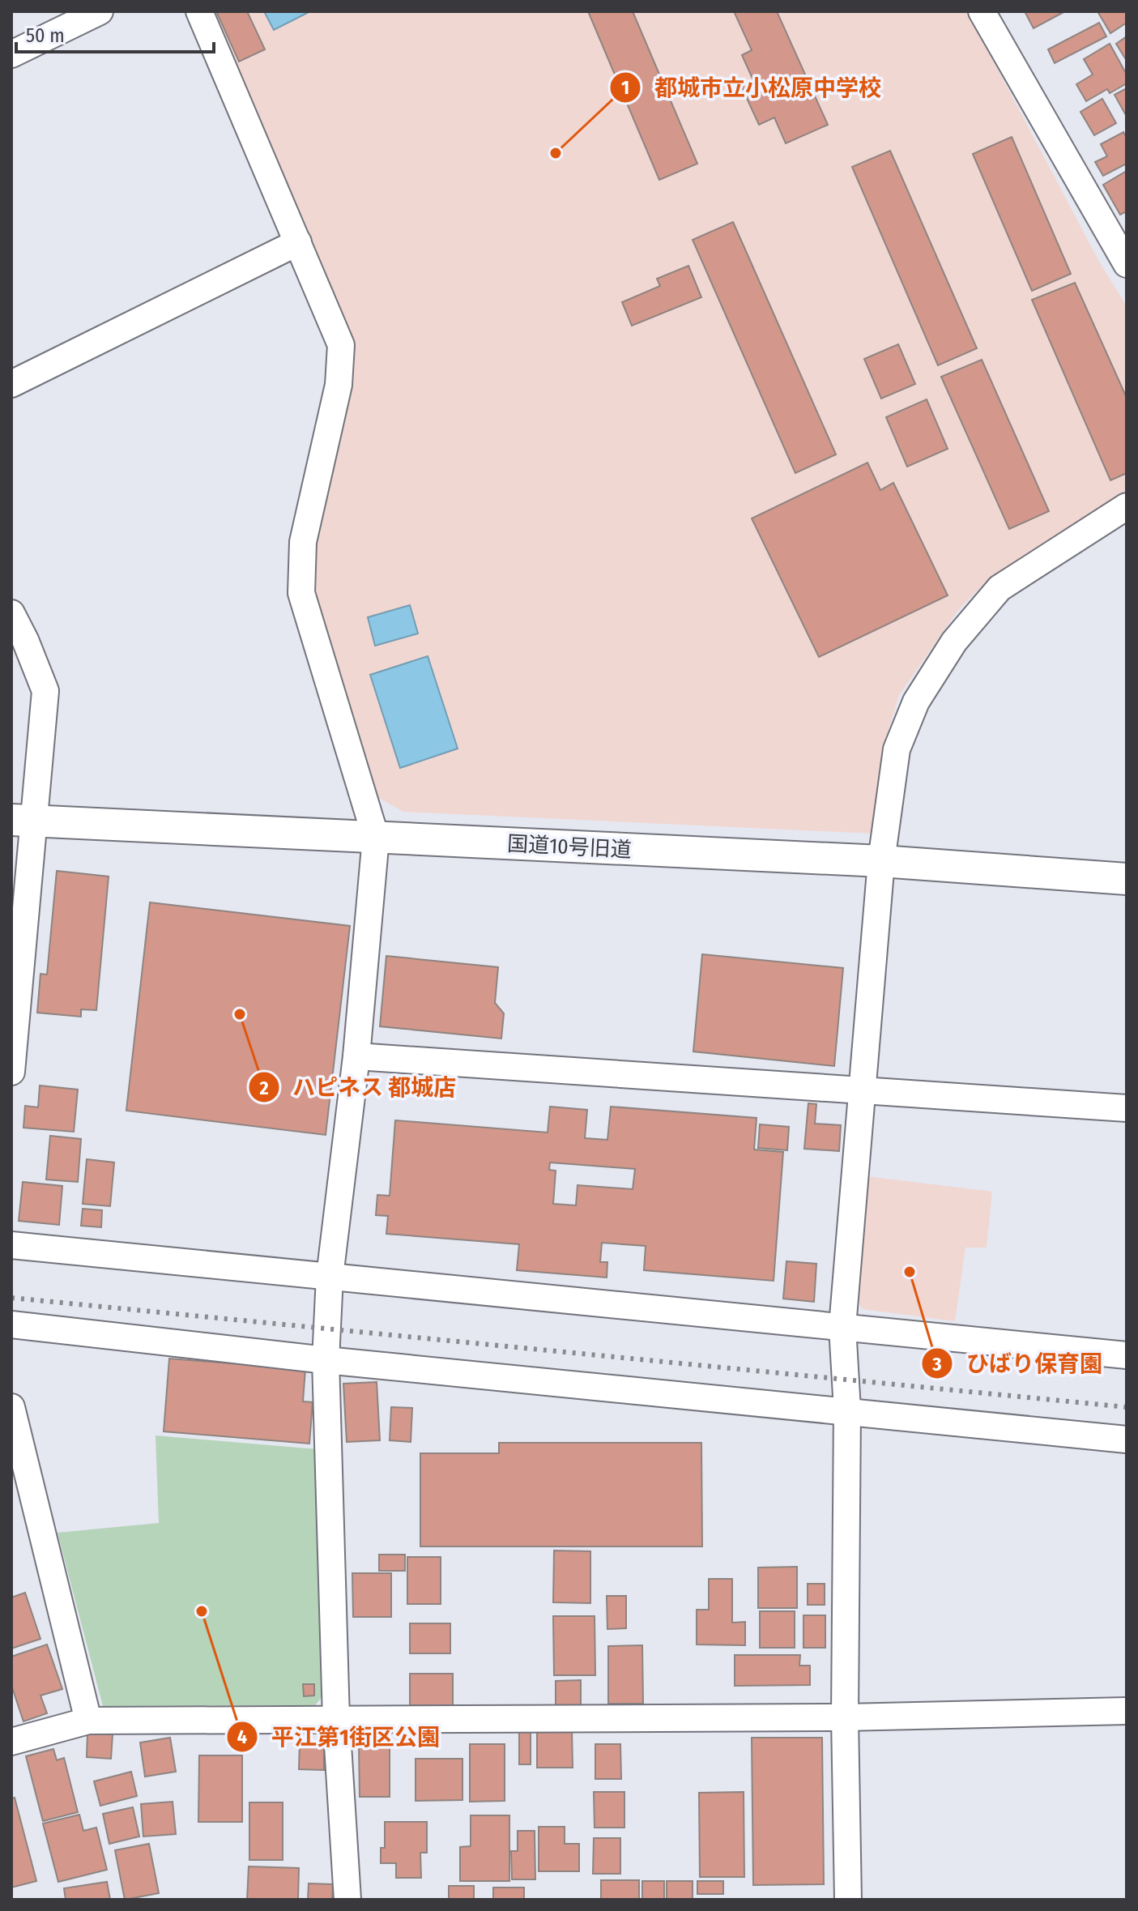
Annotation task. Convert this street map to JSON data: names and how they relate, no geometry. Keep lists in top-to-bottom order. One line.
{"streets":{"street":["国道10号旧道"]},"places":["都城市立小松原中学校","ハピネス 都城店","ひばり保育園","平江第1街区公園"],"scale_bar":"50 m"}
